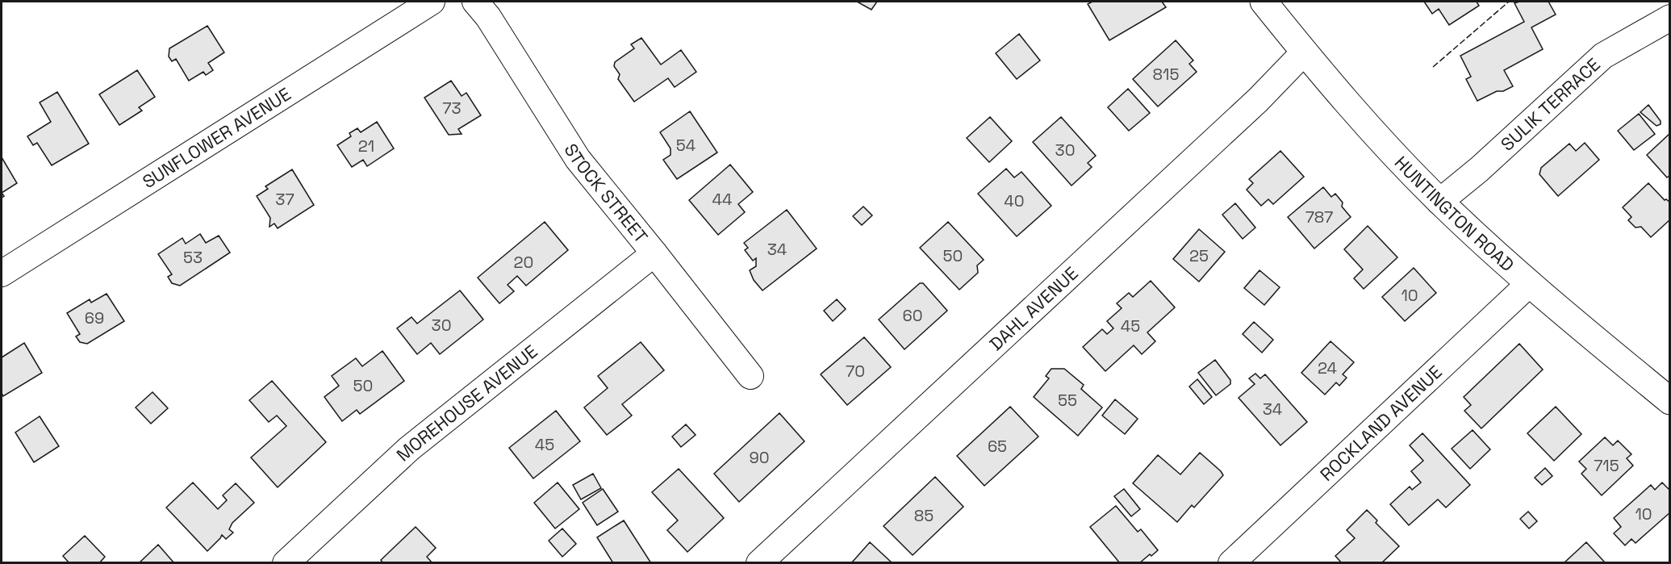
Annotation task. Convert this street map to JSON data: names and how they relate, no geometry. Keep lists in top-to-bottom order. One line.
{"streets":{"main road":["HUNTINGTON ROAD"],"street":["SULIK TERRACE","SUNFLOWER AVENUE","STOCK STREET","DAHL AVENUE","MOREHOUSE AVENUE","ROCKLAND AVENUE"]},"crossings":[["SULIK TERRACE","HUNTINGTON ROAD"],["STOCK STREET","MOREHOUSE AVENUE"],["HUNTINGTON ROAD","DAHL AVENUE"],["HUNTINGTON ROAD","ROCKLAND AVENUE"]],"house_numbers":["815","73","54","21","30","37","44","40","787","34","50","25","53","20","10","60","69","30","45","24","70","50","55","34","45","65","90","715","10","85"]}
